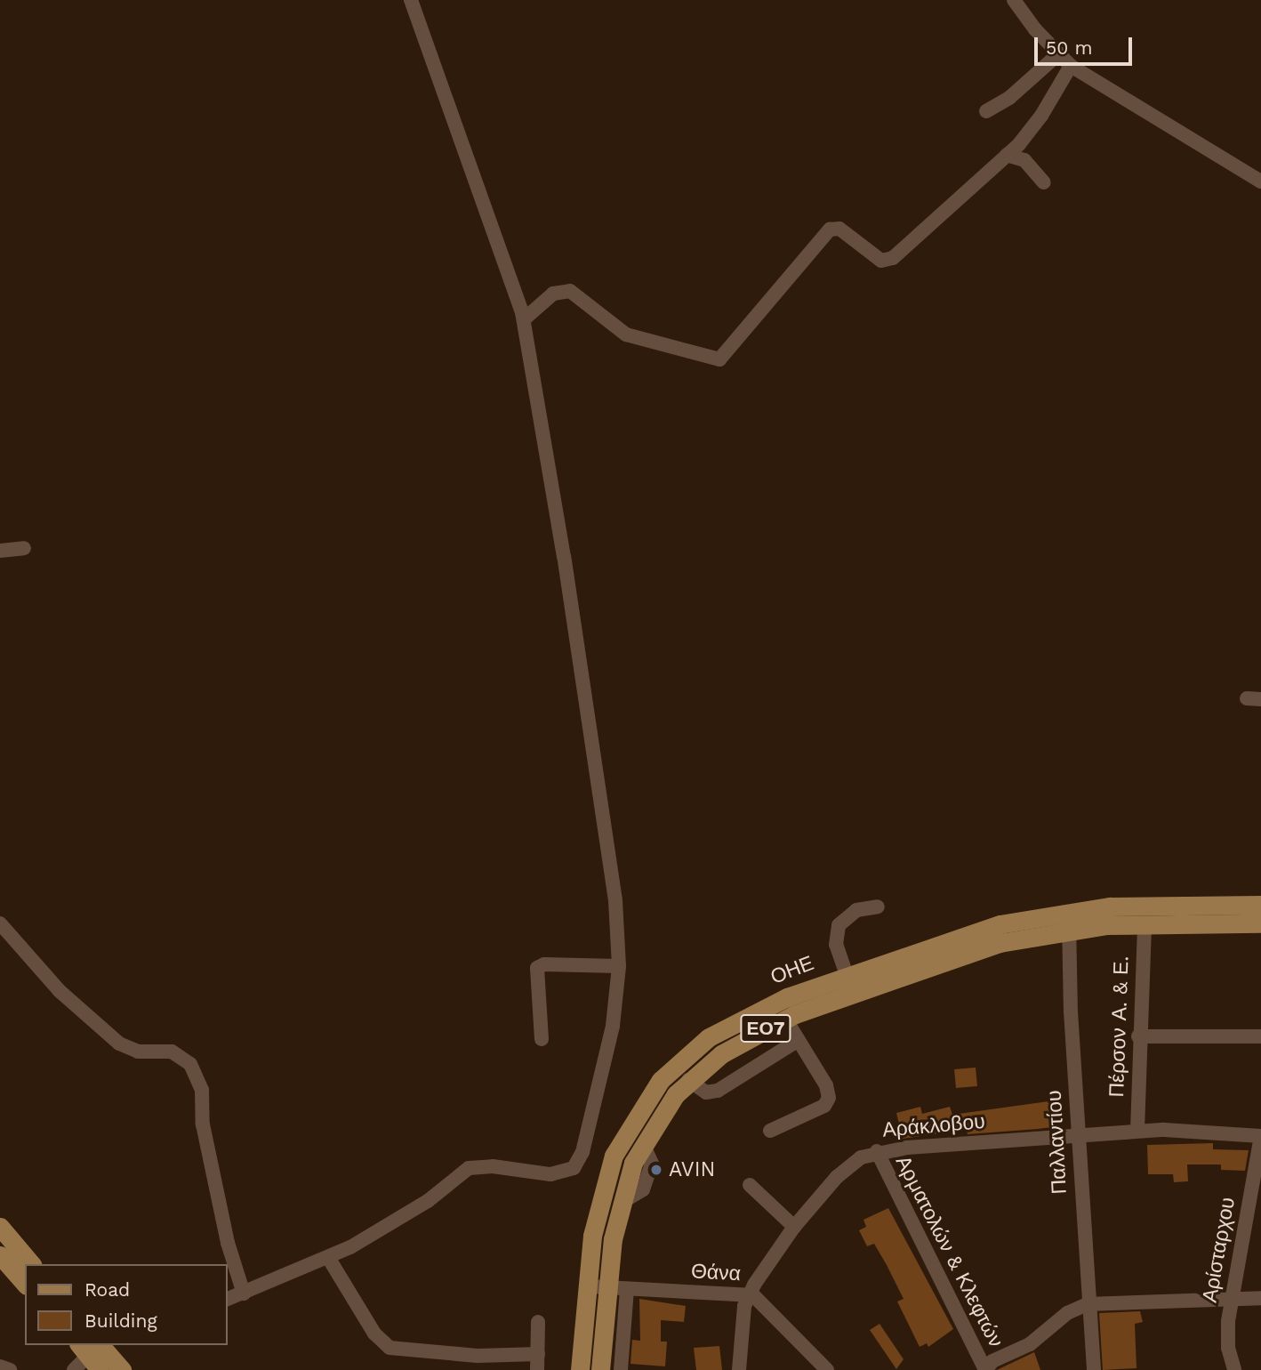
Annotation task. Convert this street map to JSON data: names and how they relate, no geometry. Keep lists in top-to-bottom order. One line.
{"streets":{"main road":["ΟΗΕ","ΕΟ7"],"street":["Πέρσον Α. & Ε.","Αράκλοβου","Παλλαντίου","Αρίσταρχου","Αρματολών & Κλεφτών","Θάνα"]},"crossings":[["ΟΗΕ","Πέρσον Α. & Ε."],["ΟΗΕ","Παλλαντίου"],["ΟΗΕ","Θάνα"],["Πέρσον Α. & Ε.","Αράκλοβου"],["Αράκλοβου","Παλλαντίου"],["Αράκλοβου","Αρίσταρχου"],["Αράκλοβου","Αρματολών & Κλεφτών"],["Αράκλοβου","Θάνα"]],"places":["AVIN"],"legend":["Road","Building"],"scale_bar":"50 m"}
